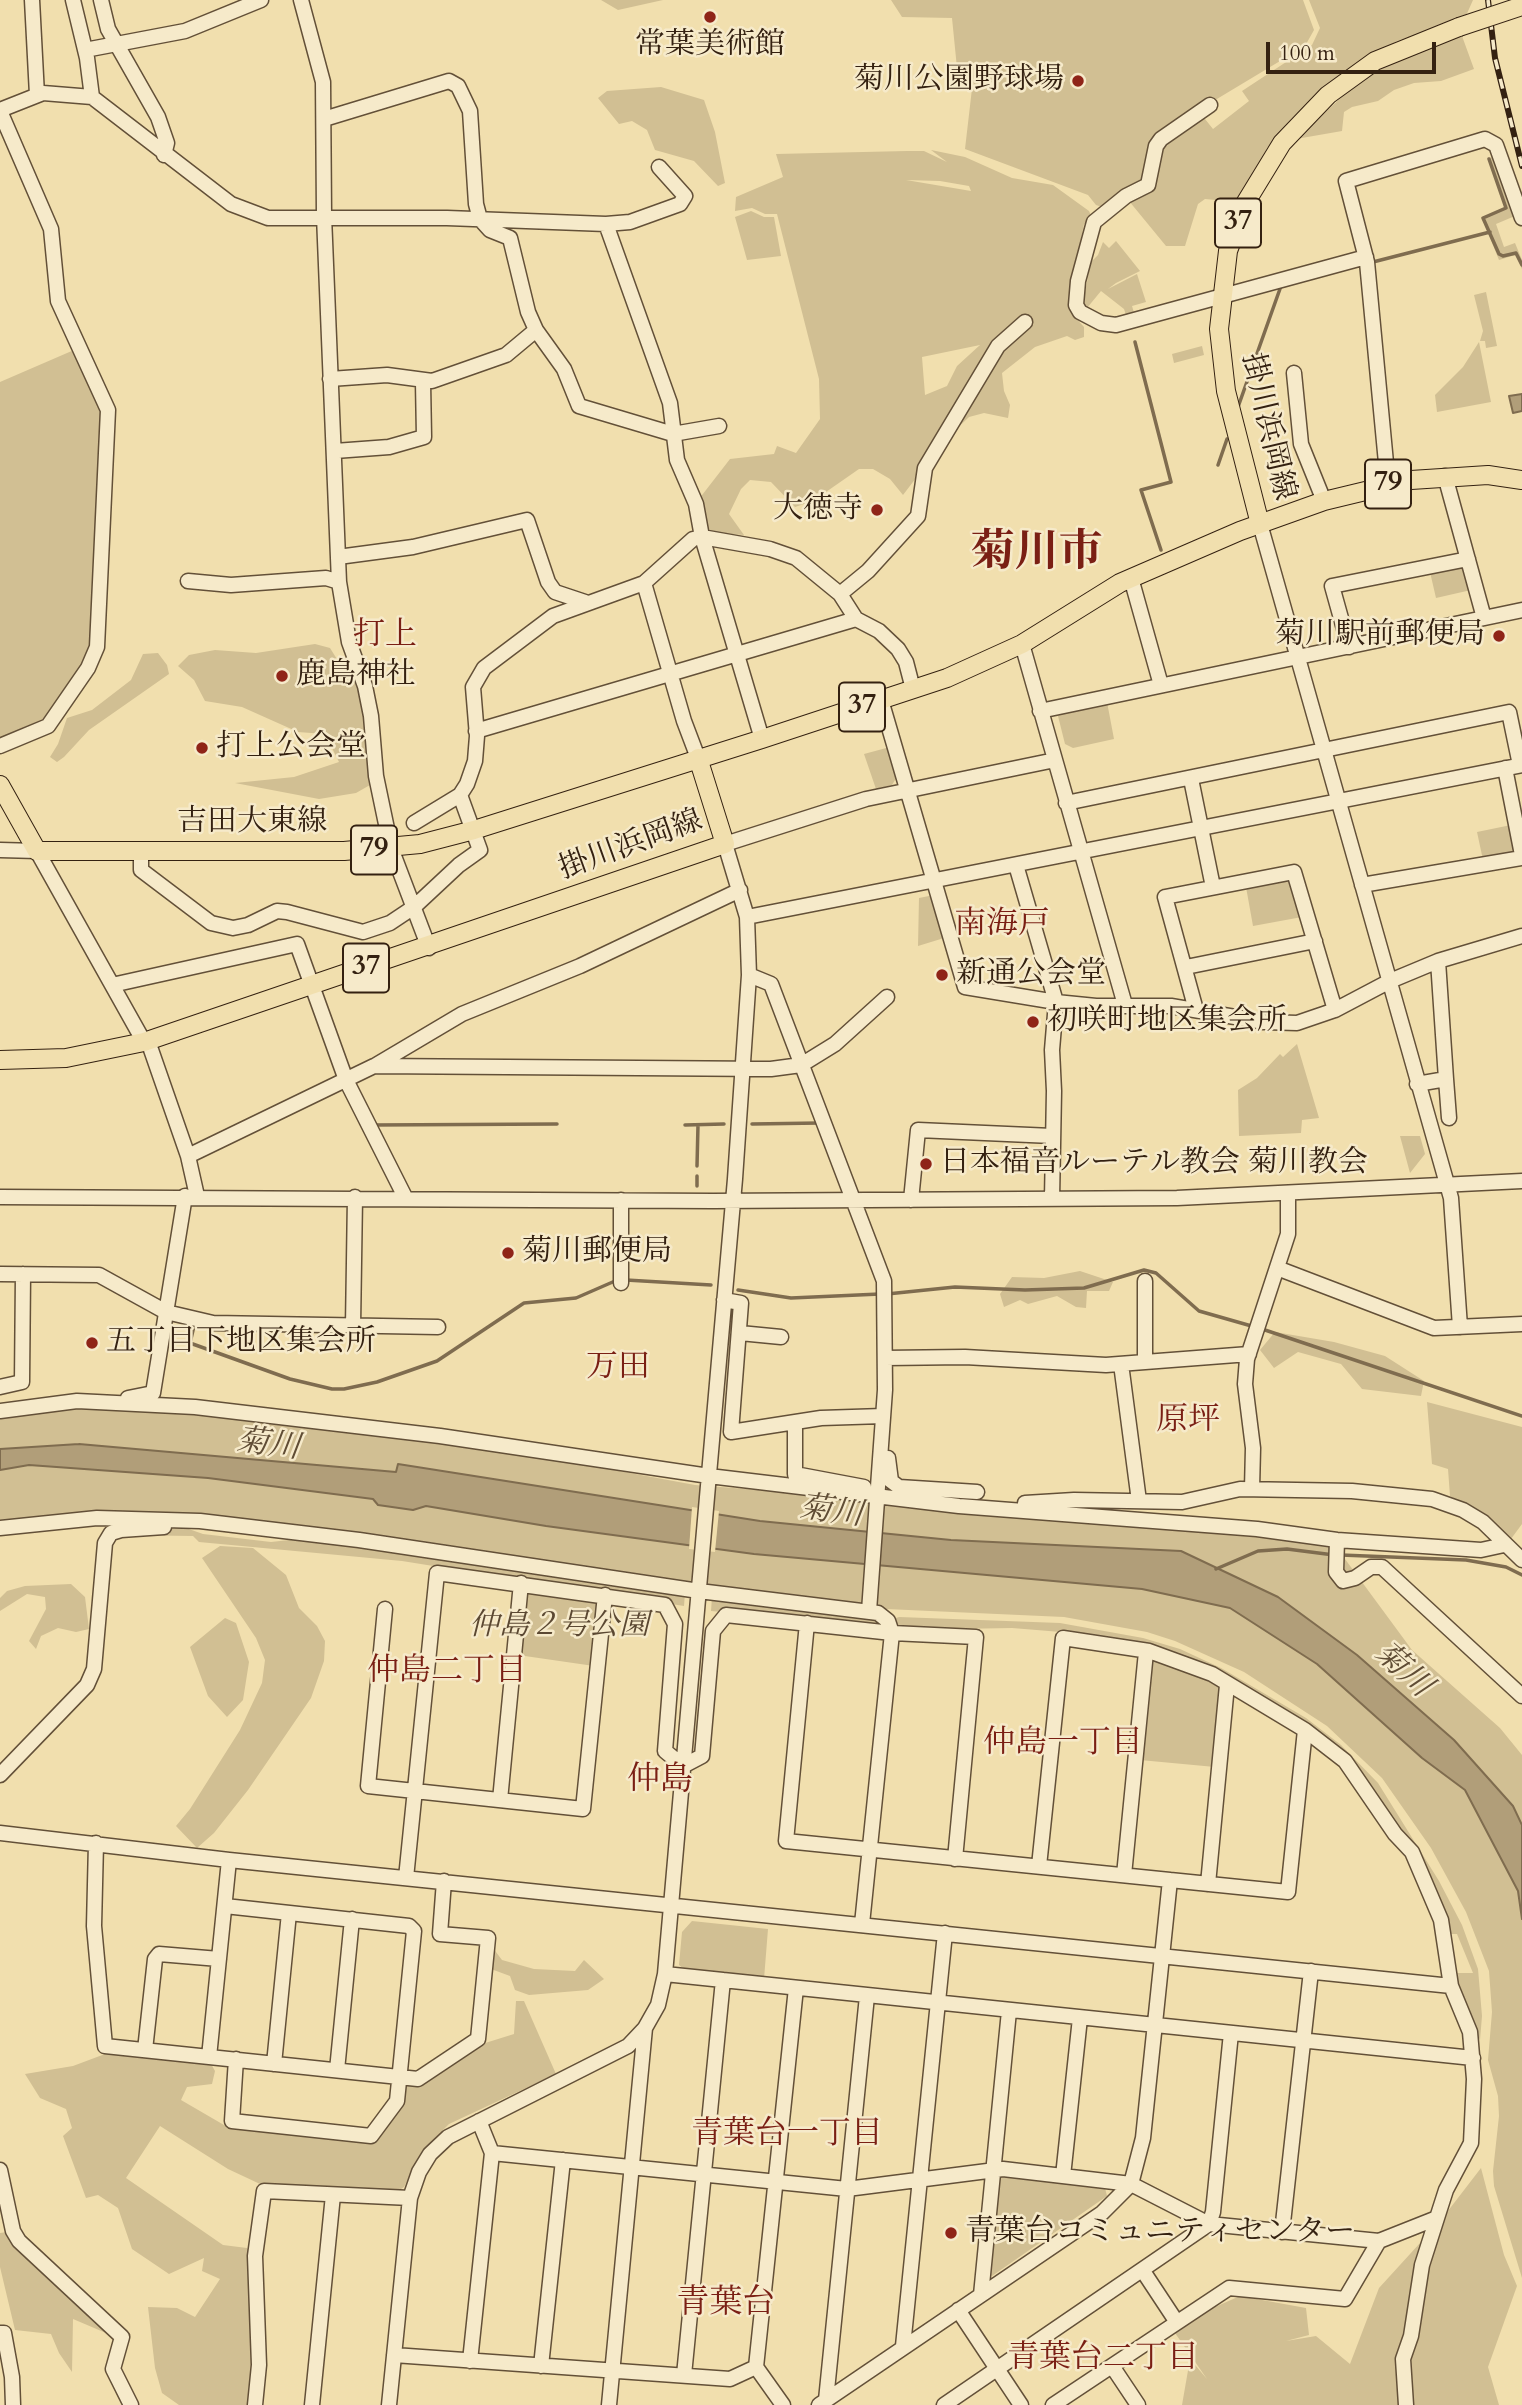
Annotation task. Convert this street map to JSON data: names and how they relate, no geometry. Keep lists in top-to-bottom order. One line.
{"streets":{"main road":["37","掛川浜岡線","79","吉田大東線"]},"crossings":[["掛川浜岡線","79"],["掛川浜岡線","吉田大東線"]],"districts":["菊川市","打上","南海戸","万田","原坪","仲島二丁目","仲島一丁目","仲島","青葉台一丁目","青葉台","青葉台二丁目"],"water":["菊川"],"parks":["仲島２号公園"],"places":["常葉美術館","菊川公園野球場","大徳寺","菊川駅前郵便局","鹿島神社","打上公会堂","新通公会堂","初咲町地区集会所","日本福音ルーテル教会 菊川教会","菊川郵便局","五丁目下地区集会所","青葉台コミュニティセンター"],"scale_bar":"100 m"}
